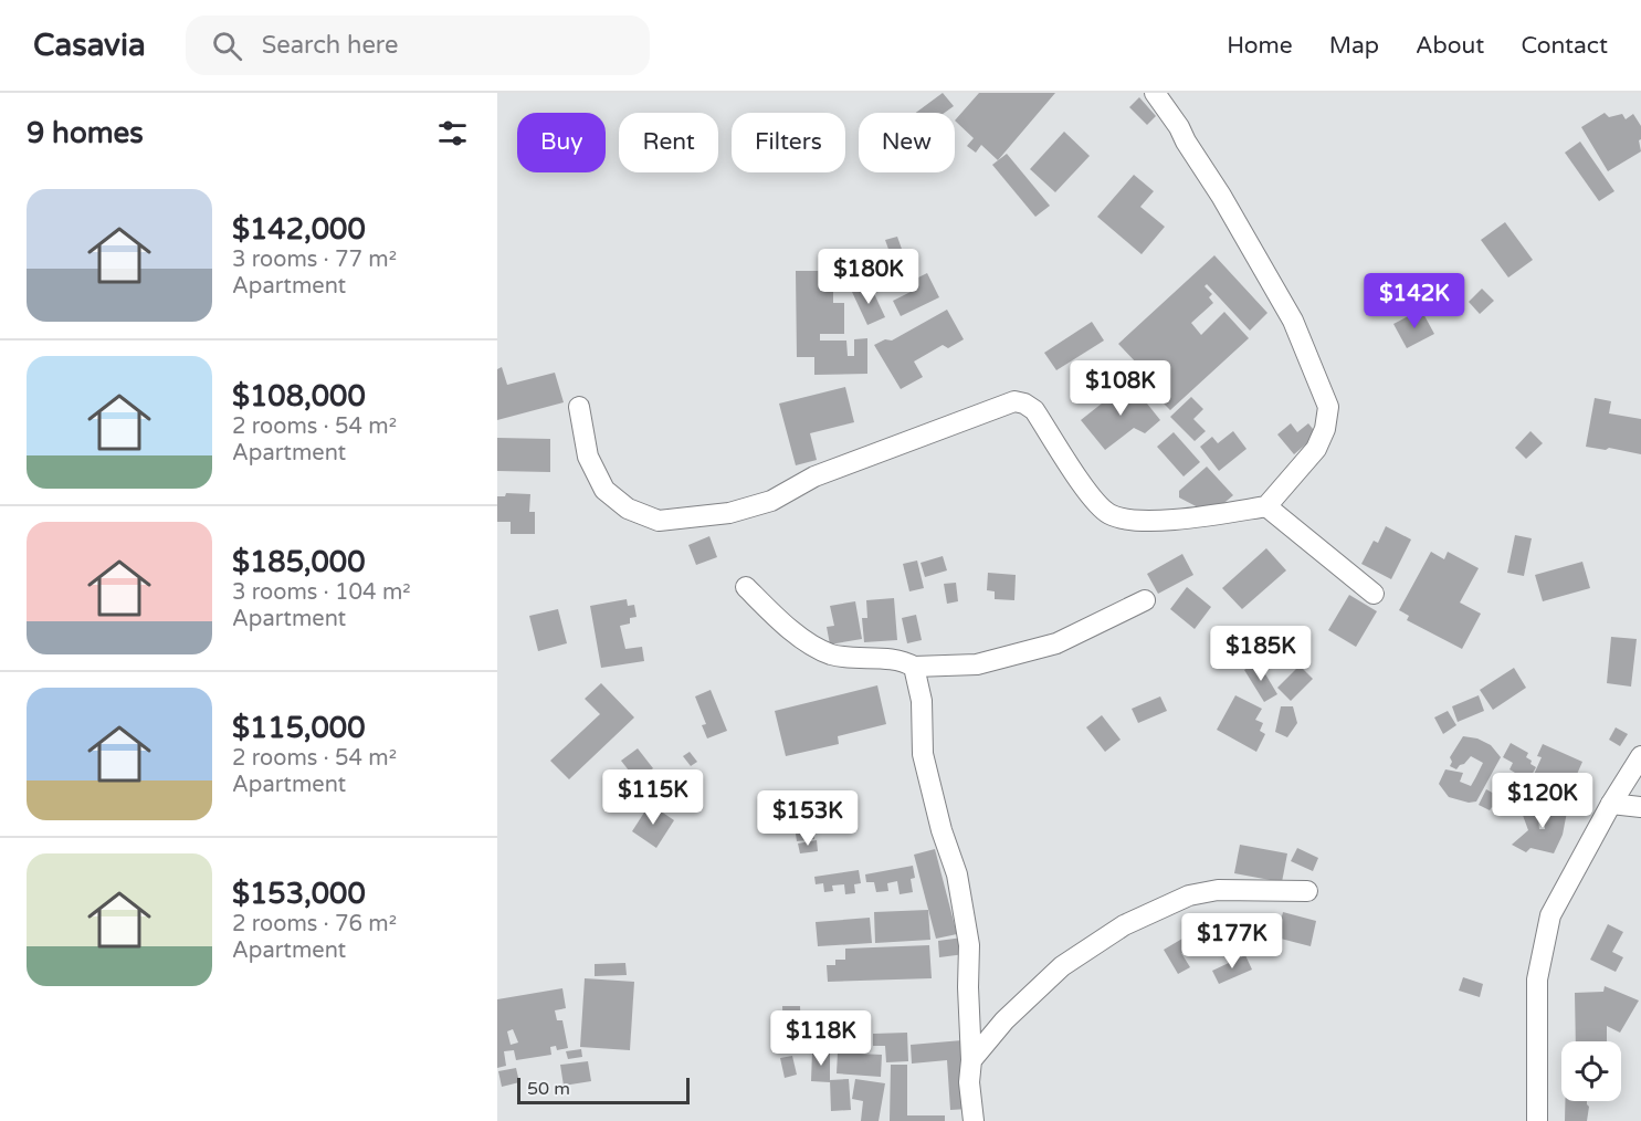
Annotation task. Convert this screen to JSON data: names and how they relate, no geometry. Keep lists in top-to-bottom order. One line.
{"scale_bar":"50 m","page":{"header":"Casavia","search":"Search here","nav":["Home","Map","About","Contact"],"heading":"9 homes","chip":["Buy","Rent","Filters","New"],"list":[{"name":"$142,000","note":"3 rooms · 77 m² · Apartment"},{"name":"$108,000","note":"2 rooms · 54 m² · Apartment"},{"name":"$185,000","note":"3 rooms · 104 m² · Apartment"},{"name":"$115,000","note":"2 rooms · 54 m² · Apartment"},{"name":"$153,000","note":"2 rooms · 76 m² · Apartment"}],"price":["$180K","$142K","$108K","$185K","$115K","$120K","$153K","$177K","$118K"],"scale":"50 m"}}
